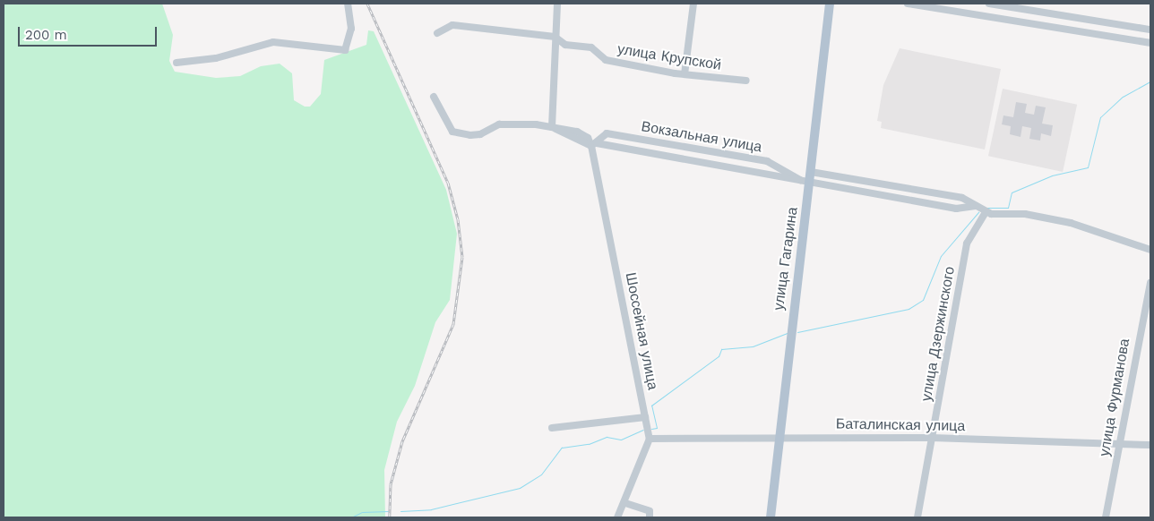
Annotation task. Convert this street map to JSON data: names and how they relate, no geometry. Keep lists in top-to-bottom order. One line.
{"streets":{"main road":["улица Гагарина"],"street":["улица Крупской","Вокзальная улица","Шоссейная улица","улица Дзержинского","улица Фурманова","Баталинская улица"]},"crossings":[["Вокзальная улица","улица Гагарина"],["Вокзальная улица","Шоссейная улица"],["Вокзальная улица","улица Дзержинского"],["улица Гагарина","Баталинская улица"],["Шоссейная улица","Баталинская улица"],["улица Дзержинского","Баталинская улица"],["улица Фурманова","Баталинская улица"]],"scale_bar":"200 m"}
